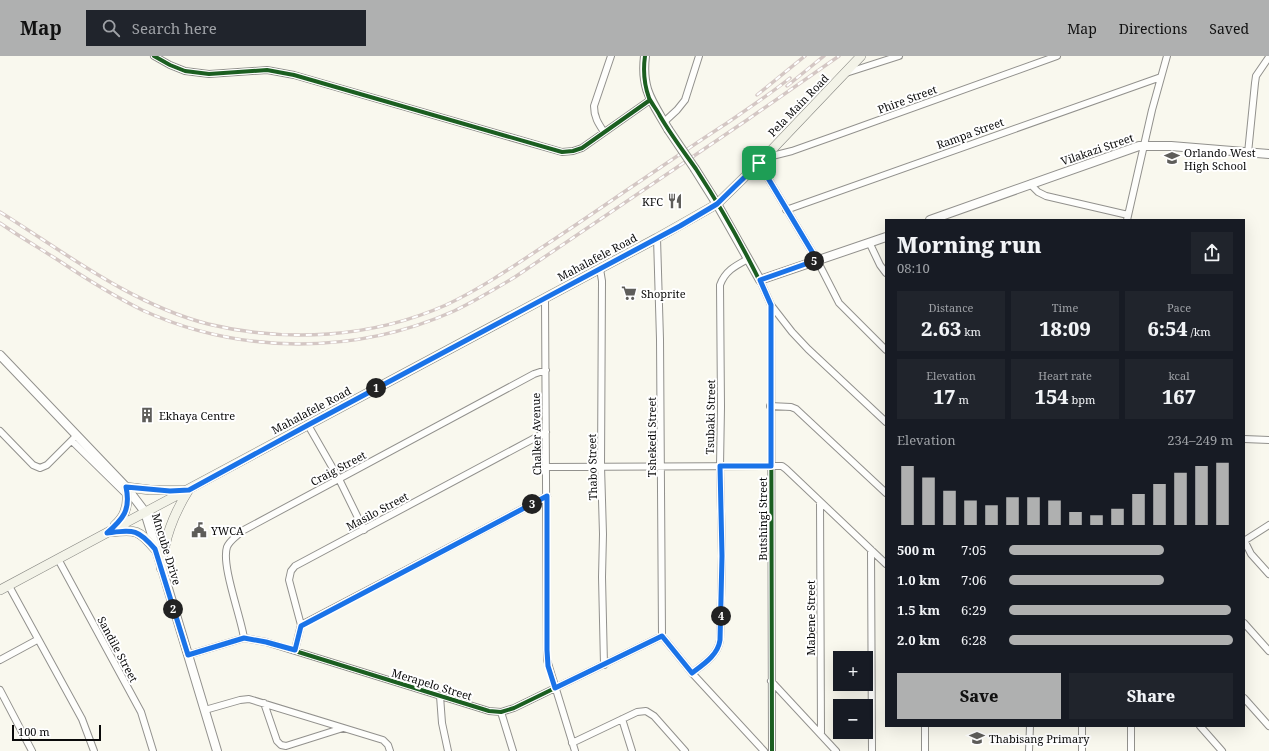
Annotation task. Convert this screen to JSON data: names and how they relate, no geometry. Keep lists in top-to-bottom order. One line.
{"streets":{"main road":["Pela Main Road","Mahalafele Road"],"street":["Phire Street","Rampa Street","Vilakazi Street","Tsubaki Street","Chalker Avenue","Tshekedi Street","Thabo Street","Craig Street","Masilo Street","Butshingi Street","Mncube Drive","Mabene Street","Sandile Street","Merapelo Street"]},"crossings":[["Phire Street","Pela Main Road"],["Pela Main Road","Mahalafele Road"],["Pela Main Road","Butshingi Street"],["Mahalafele Road","Chalker Avenue"],["Mahalafele Road","Tshekedi Street"],["Mahalafele Road","Thabo Street"],["Mahalafele Road","Butshingi Street"],["Mahalafele Road","Mncube Drive"],["Mahalafele Road","Sandile Street"],["Tsubaki Street","Butshingi Street"],["Chalker Avenue","Craig Street"],["Chalker Avenue","Masilo Street"],["Chalker Avenue","Merapelo Street"],["Tshekedi Street","Merapelo Street"],["Thabo Street","Merapelo Street"],["Craig Street","Merapelo Street"],["Masilo Street","Merapelo Street"],["Mncube Drive","Merapelo Street"]],"places":{"school or university":["Orlando West High School","Thabisang Primary"],"restaurant":["KFC"],"supermarket":["Shoprite"],"building":["Ekhaya Centre"],"public building":["YWCA"]},"scale_bar":"100 m","page":{"header":"Map","search":"Search here","nav":["Map","Directions","Saved"],"heading":["Morning run","08:10"],"pins":["5","1","3","2","4"],"stats":[["Distance","2.63 km"],["Time","18:09"],["Pace","6:54 /km"],["Elevation","17 m"],["Heart rate","154 bpm"],["kcal","167"]],"chart":["Elevation","234–249 m"],"list":[{"name":"500 m","note":"7:05"},{"name":"1.0 km","note":"7:06"},{"name":"1.5 km","note":"6:29"},{"name":"2.0 km","note":"6:28"}],"map_buttons":["+","−"],"buttons":["Save","Share"],"scale":"100 m"}}
